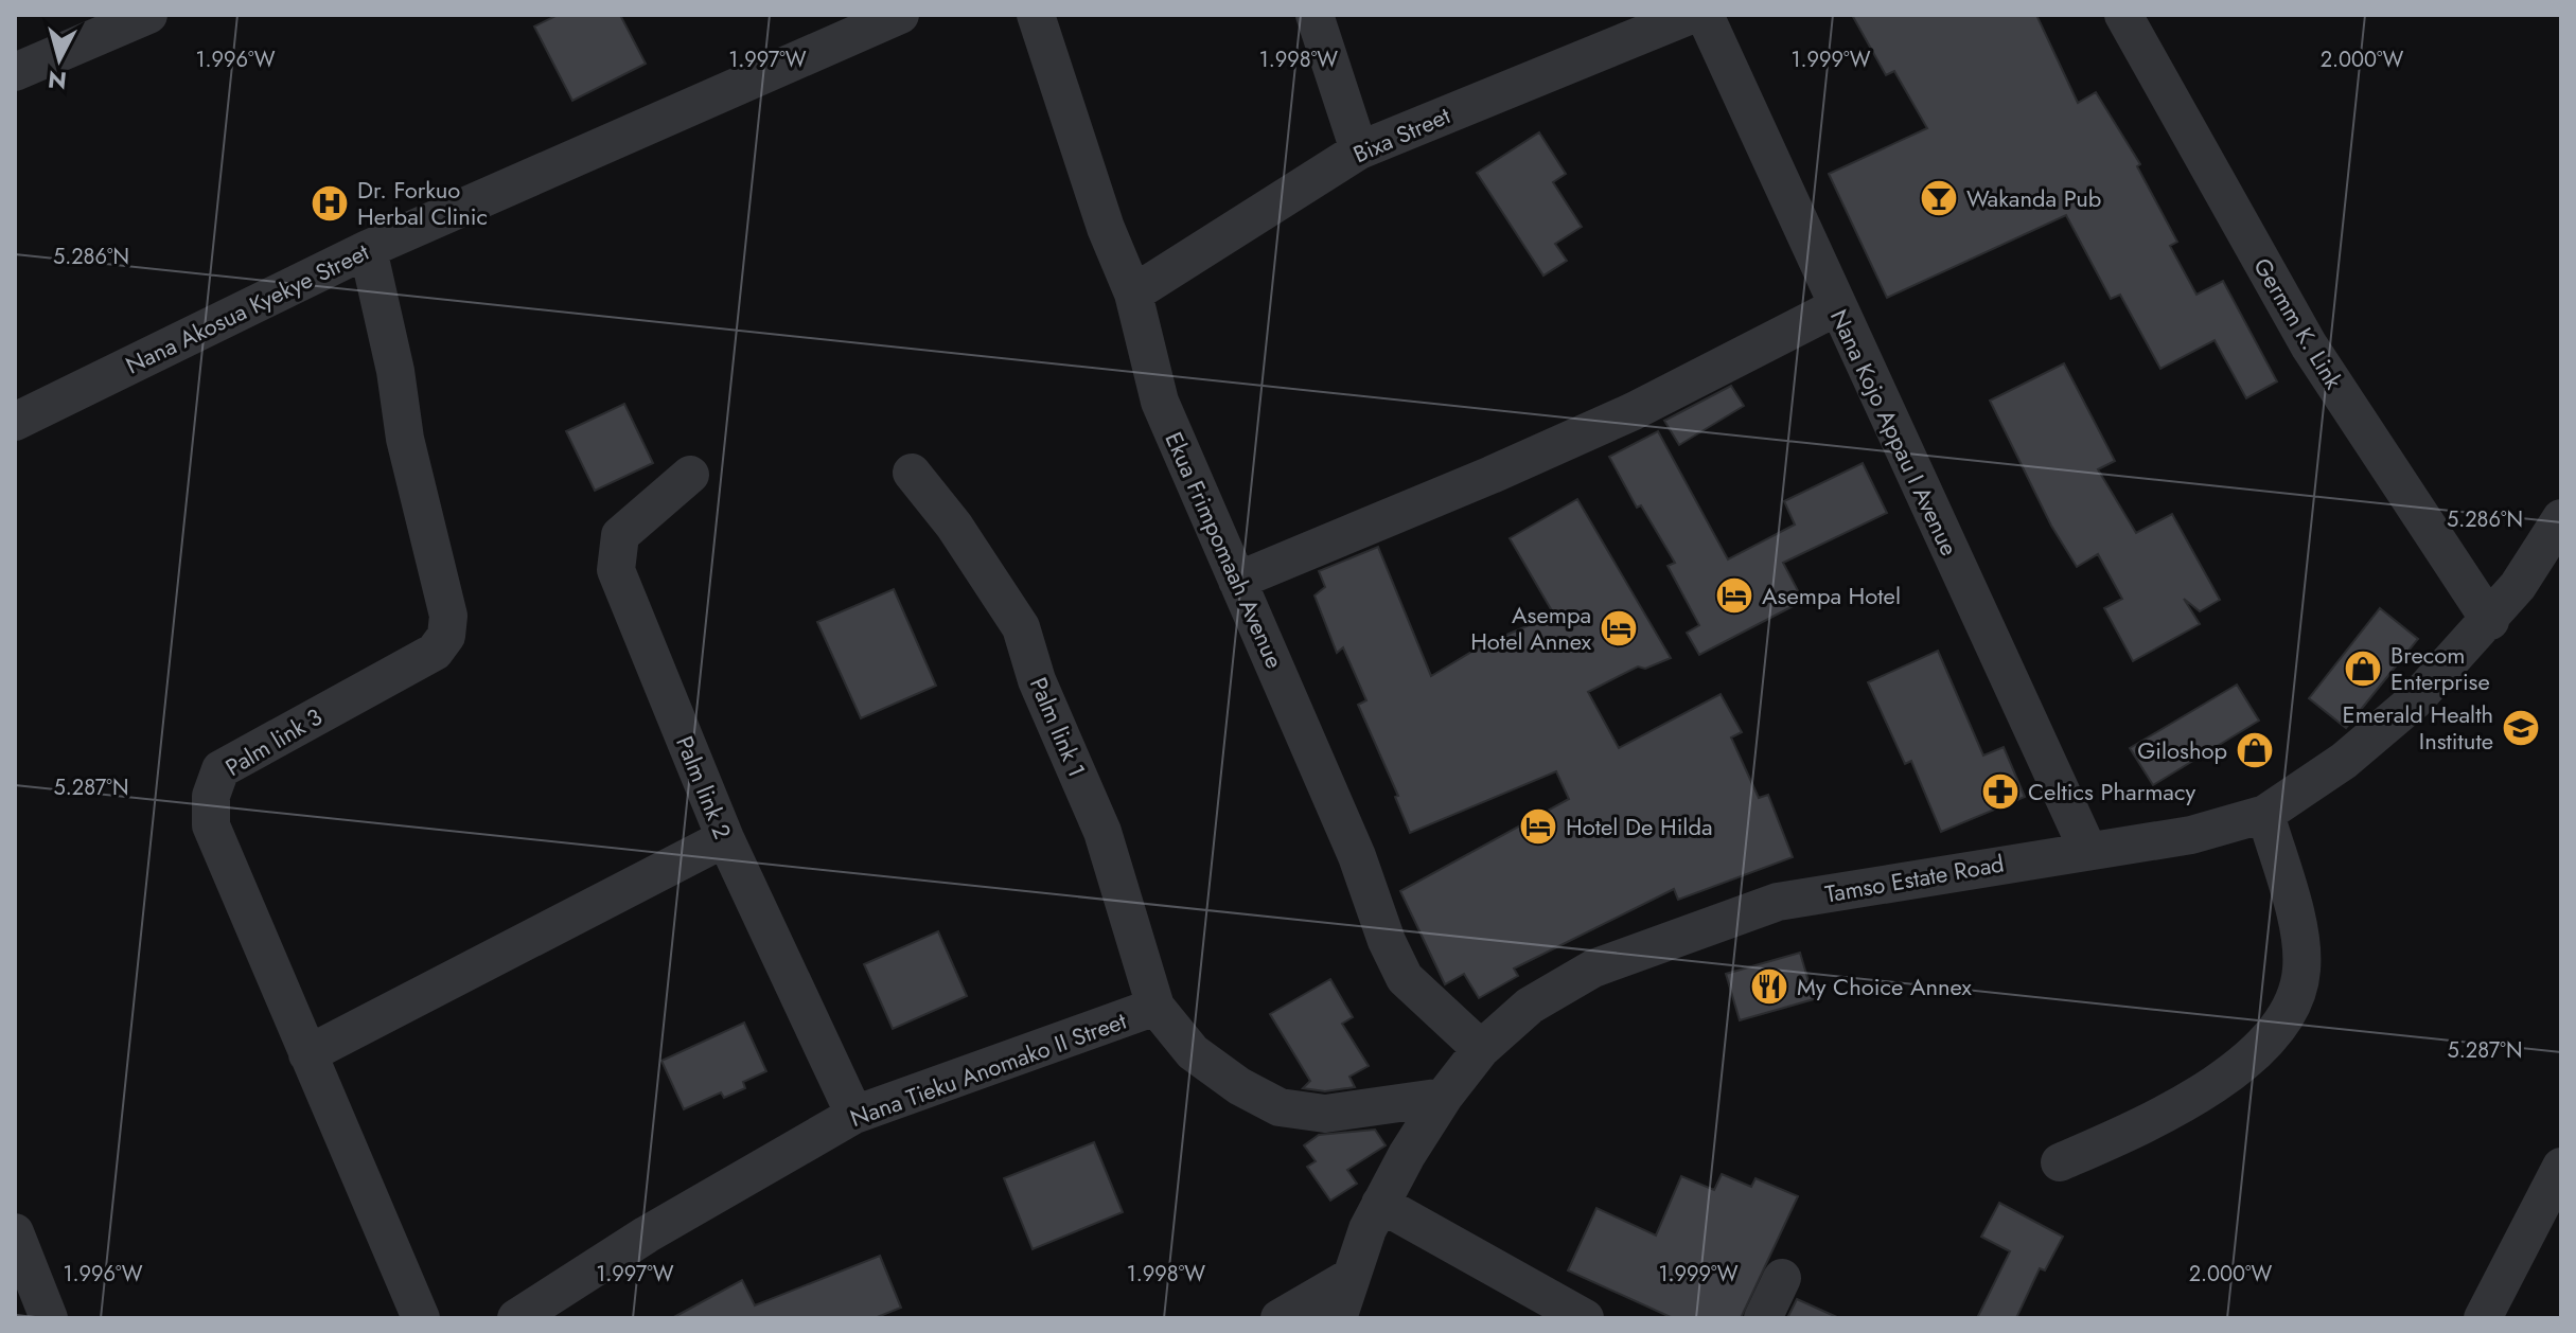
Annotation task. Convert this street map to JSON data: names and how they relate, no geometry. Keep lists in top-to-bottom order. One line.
{"streets":{"street":["Bixa Street","Nana Akosua Kyekye Street","Germm K. Link","Nana Kojo Appau I Avenue","Ekua Frimpomaah Avenue","Palm link 1","Palm link 3","Palm link 2","Tamso Estate Road","Nana Tieku Anomako II Street"]},"crossings":[["Bixa Street","Ekua Frimpomaah Avenue"],["Nana Akosua Kyekye Street","Palm link 3"],["Germm K. Link","Tamso Estate Road"],["Nana Kojo Appau I Avenue","Tamso Estate Road"],["Ekua Frimpomaah Avenue","Tamso Estate Road"],["Palm link 1","Nana Tieku Anomako II Street"],["Palm link 2","Nana Tieku Anomako II Street"]],"places":{"bar":["Wakanda Pub"],"hospital":["Dr. Forkuo Herbal Clinic"],"hotel":["Asempa Hotel","Asempa Hotel Annex","Hotel De Hilda"],"shop":["Brecom Enterprise","Giloshop"],"school or university":["Emerald Health Institute"],"pharmacy":["Celtics Pharmacy"],"restaurant":["My Choice Annex"]},"north":"bottom","coordinates":["1.996°W","1.997°W","1.998°W","1.999°W","2.000°W","5.286°N","5.287°N"]}
